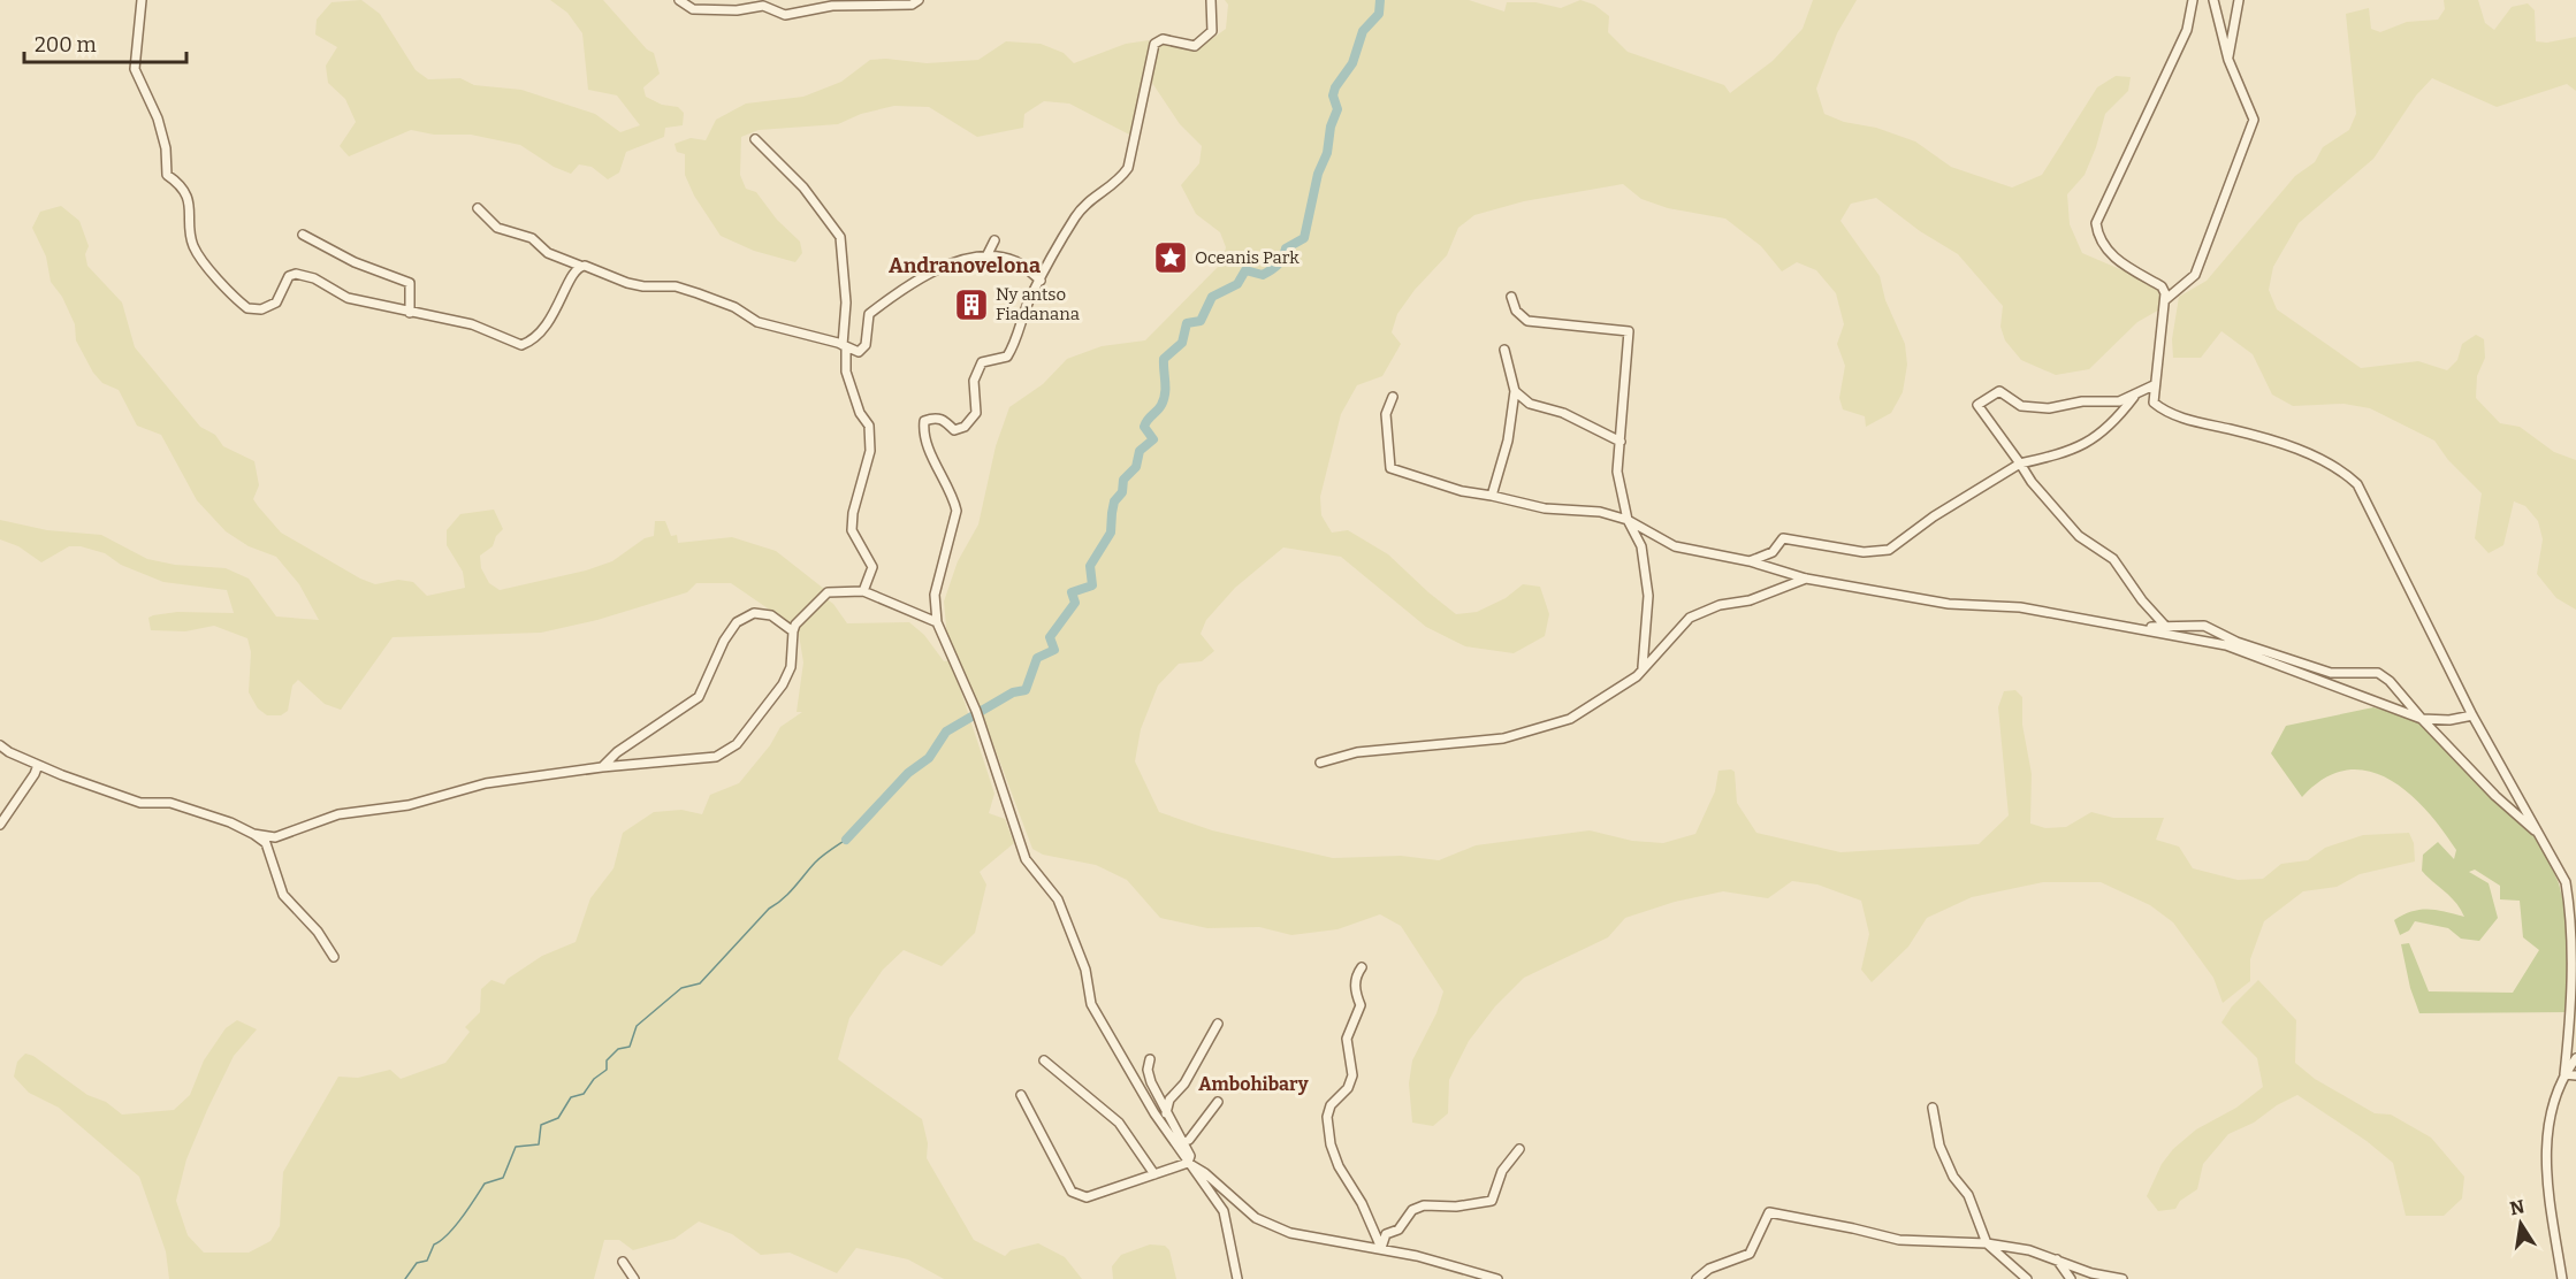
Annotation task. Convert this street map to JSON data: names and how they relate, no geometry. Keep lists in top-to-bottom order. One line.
{"districts":["Andranovelona","Ambohibary"],"places":{"place":["Oceanis Park"],"building":["Ny antso Fiadanana"]},"scale_bar":"200 m","north":"top"}
